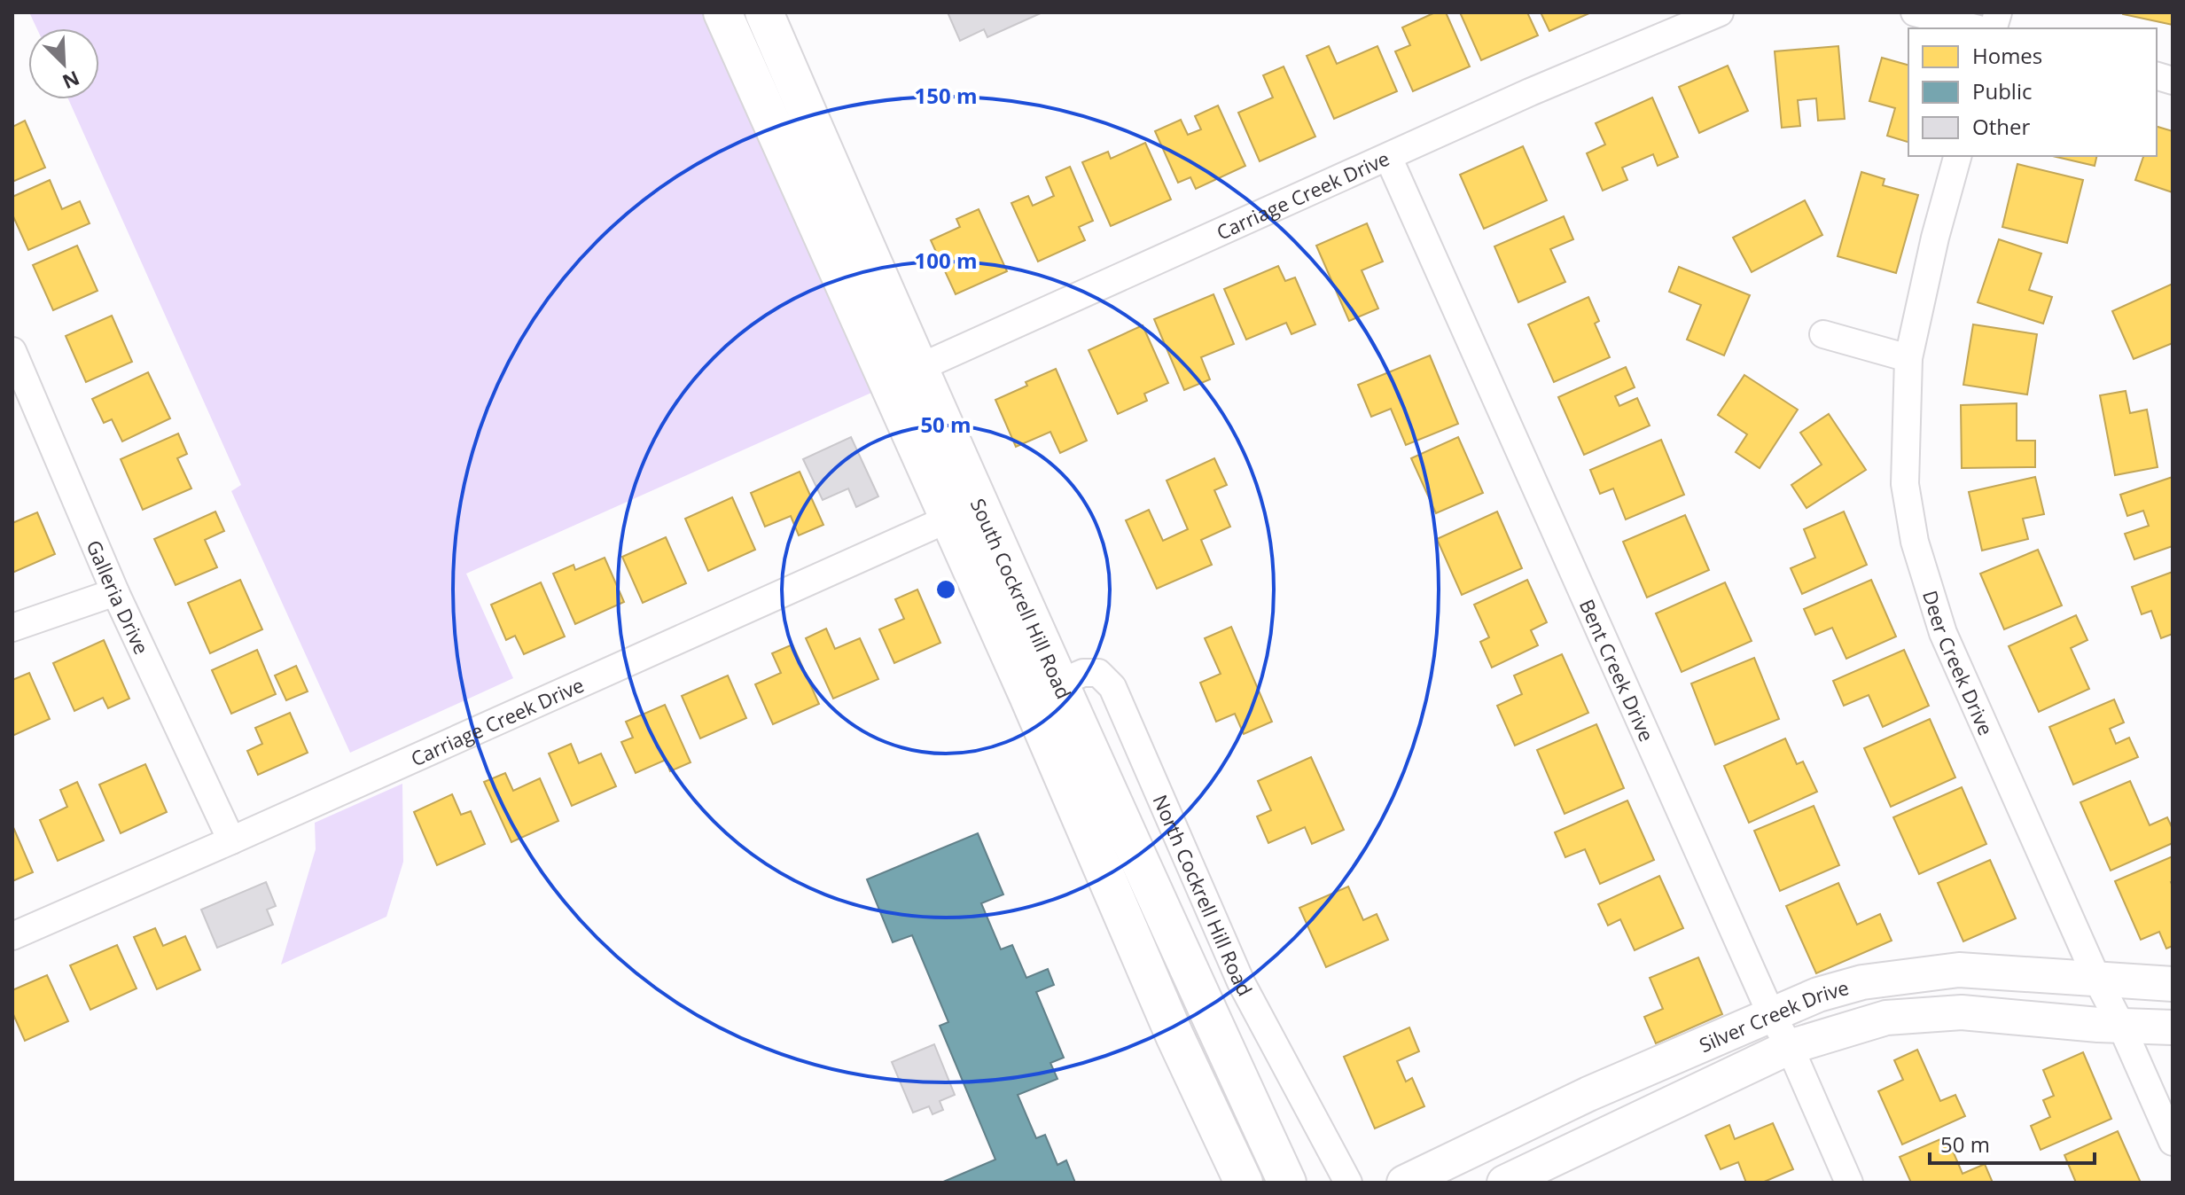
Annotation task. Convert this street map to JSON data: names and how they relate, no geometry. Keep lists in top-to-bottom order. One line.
{"streets":{"main road":["South Cockrell Hill Road"],"street":["Carriage Creek Drive","Galleria Drive","Deer Creek Drive","Bent Creek Drive","North Cockrell Hill Road","Silver Creek Drive"]},"crossings":[["Carriage Creek Drive","Galleria Drive"],["Carriage Creek Drive","South Cockrell Hill Road"],["Carriage Creek Drive","Bent Creek Drive"],["South Cockrell Hill Road","North Cockrell Hill Road"],["Deer Creek Drive","Silver Creek Drive"],["Bent Creek Drive","Silver Creek Drive"]],"legend":["Homes","Public","Other"],"scale_bar":"50 m","north":"bottom right","rings":["150 m","100 m","50 m"]}
